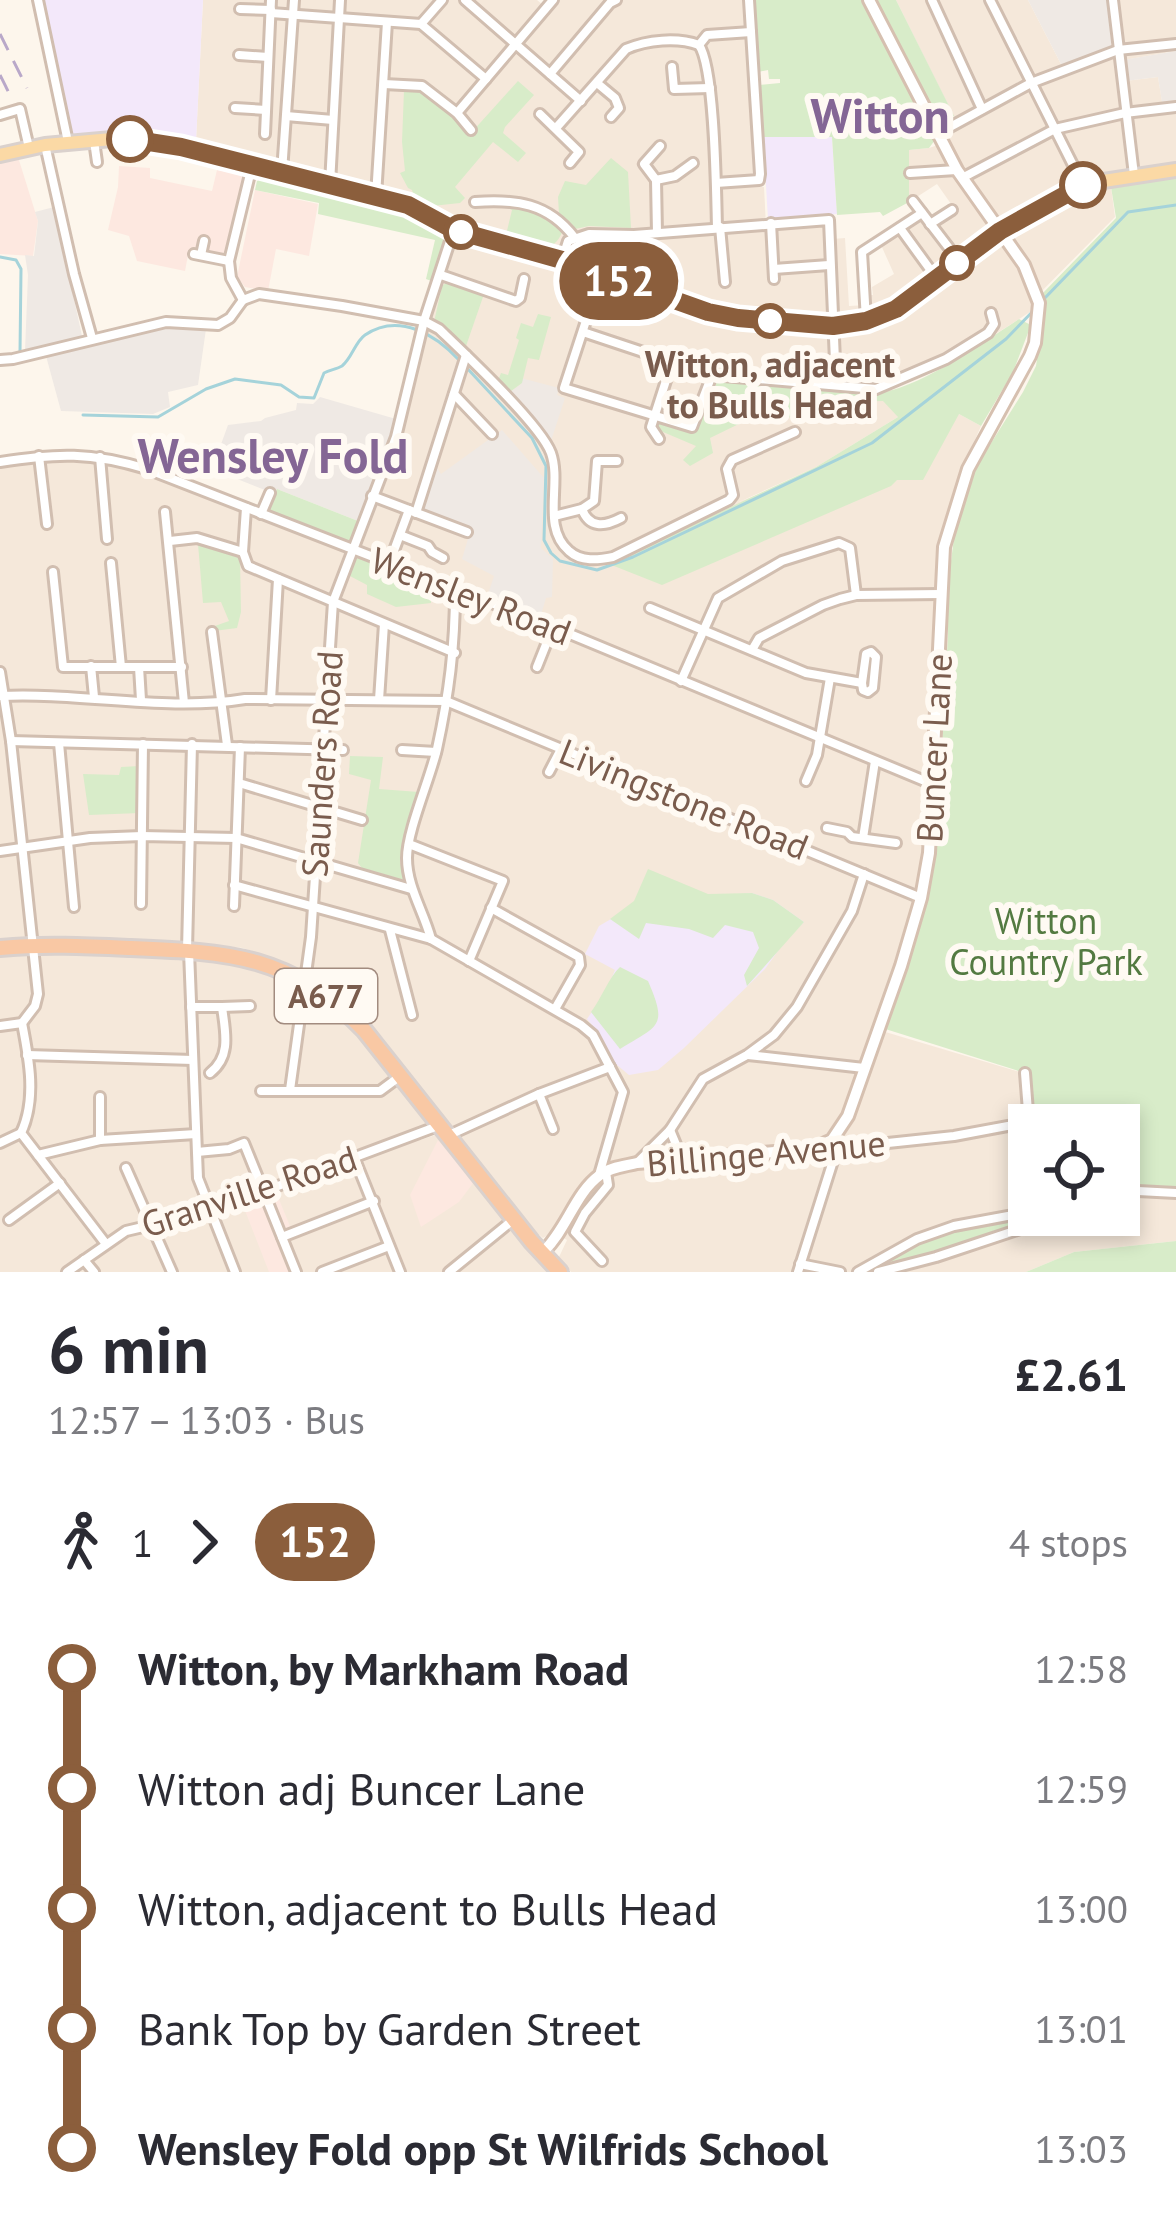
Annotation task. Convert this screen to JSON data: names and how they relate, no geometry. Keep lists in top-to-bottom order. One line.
{"streets":{"highway":["A677"],"main road":["Buncer Lane","Billinge Avenue"],"street":["Wensley Road","Saunders Road","Livingstone Road","Granville Road"]},"crossings":[["Wensley Road","Buncer Lane"],["Wensley Road","Saunders Road"],["Buncer Lane","Livingstone Road"],["Buncer Lane","Billinge Avenue"],["Saunders Road","A677"],["A677","Billinge Avenue"],["A677","Granville Road"]],"districts":["Witton","Wensley Fold"],"parks":["Witton Country Park"],"places":["Witton, adjacent to Bulls Head"],"lines":["bus line 152"],"page":{"on_map":"152","heading":["6 min","12:57 – 13:03 · Bus","£2.61"],"legs":["1","152","4 stops"],"list":[{"name":"Witton, by Markham Road","value":"12:58"},{"name":"Witton adj Buncer Lane","value":"12:59"},{"name":"Witton, adjacent to Bulls Head","value":"13:00"},{"name":"Bank Top by Garden Street","value":"13:01"},{"name":"Wensley Fold opp St Wilfrids School","value":"13:03"}]}}
